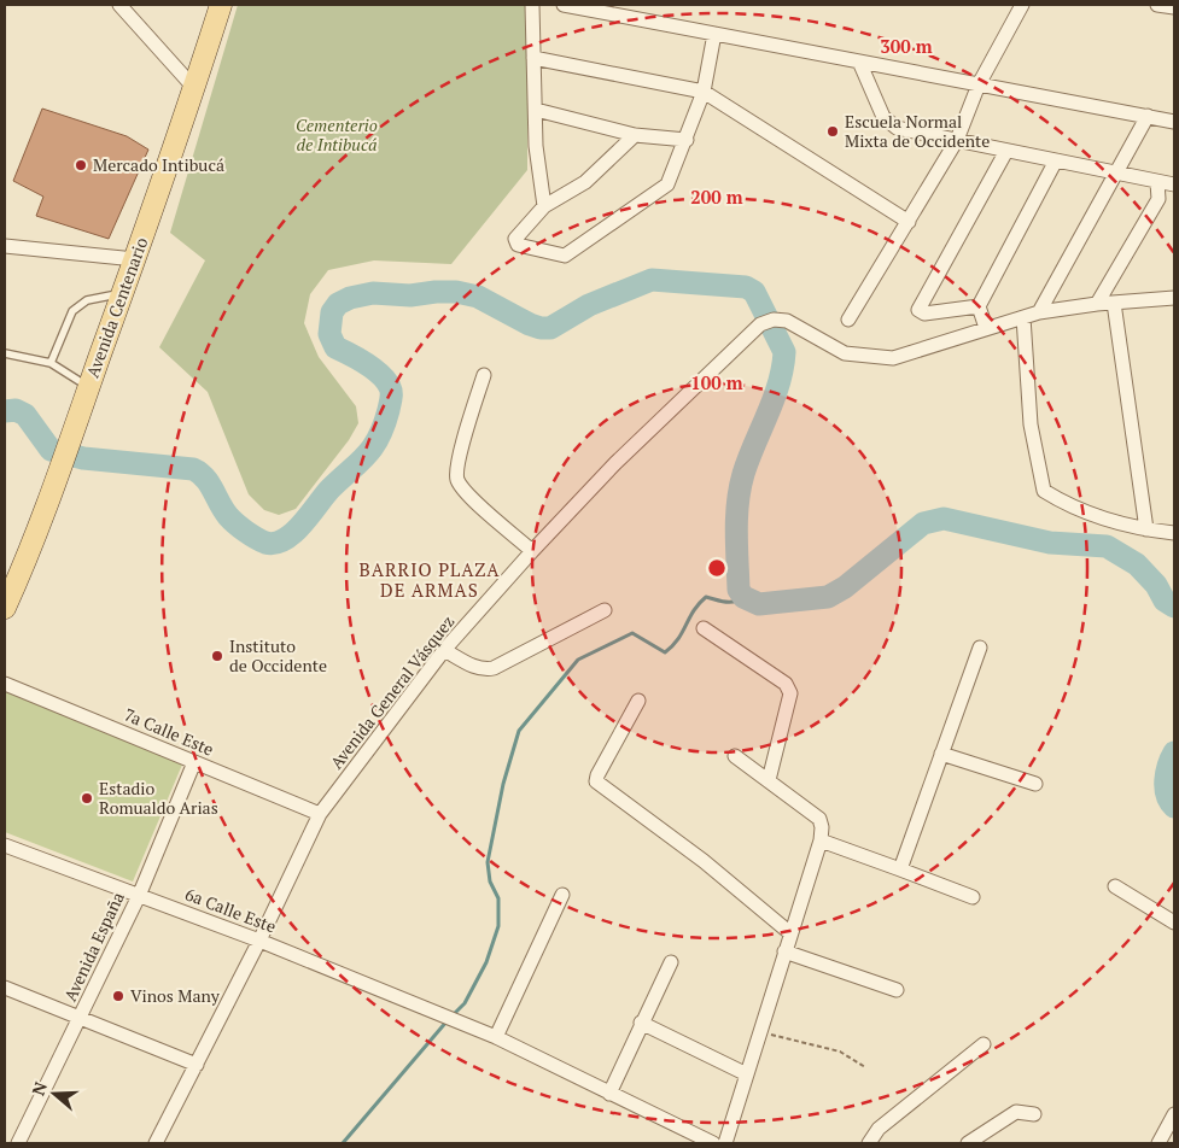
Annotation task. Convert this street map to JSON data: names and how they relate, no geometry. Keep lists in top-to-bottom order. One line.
{"streets":{"main road":["Avenida Centenario"],"street":["Avenida General Vásquez","7a Calle Este","6a Calle Este","Avenida España"]},"crossings":[["Avenida General Vásquez","7a Calle Este"],["Avenida General Vásquez","6a Calle Este"],["7a Calle Este","Avenida España"],["6a Calle Este","Avenida España"]],"districts":["BARRIO PLAZA DE ARMAS"],"parks":["Cementerio de Intibucá"],"places":["Escuela Normal Mixta de Occidente","Mercado Intibucá","Instituto de Occidente","Estadio Romualdo Arias","Vinos Many"],"north":"left","rings":["300 m","200 m","100 m"]}
